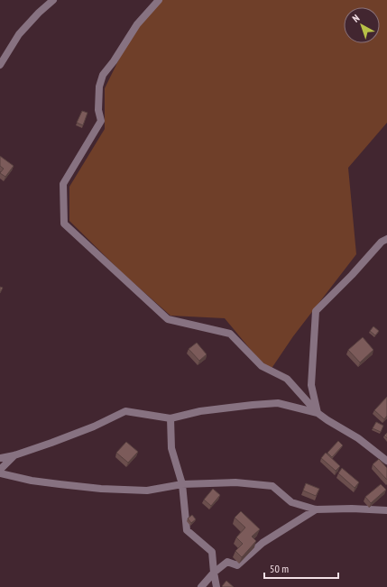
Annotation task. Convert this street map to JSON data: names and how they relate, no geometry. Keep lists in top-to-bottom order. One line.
{"scale_bar":"50 m","north":"top left"}
